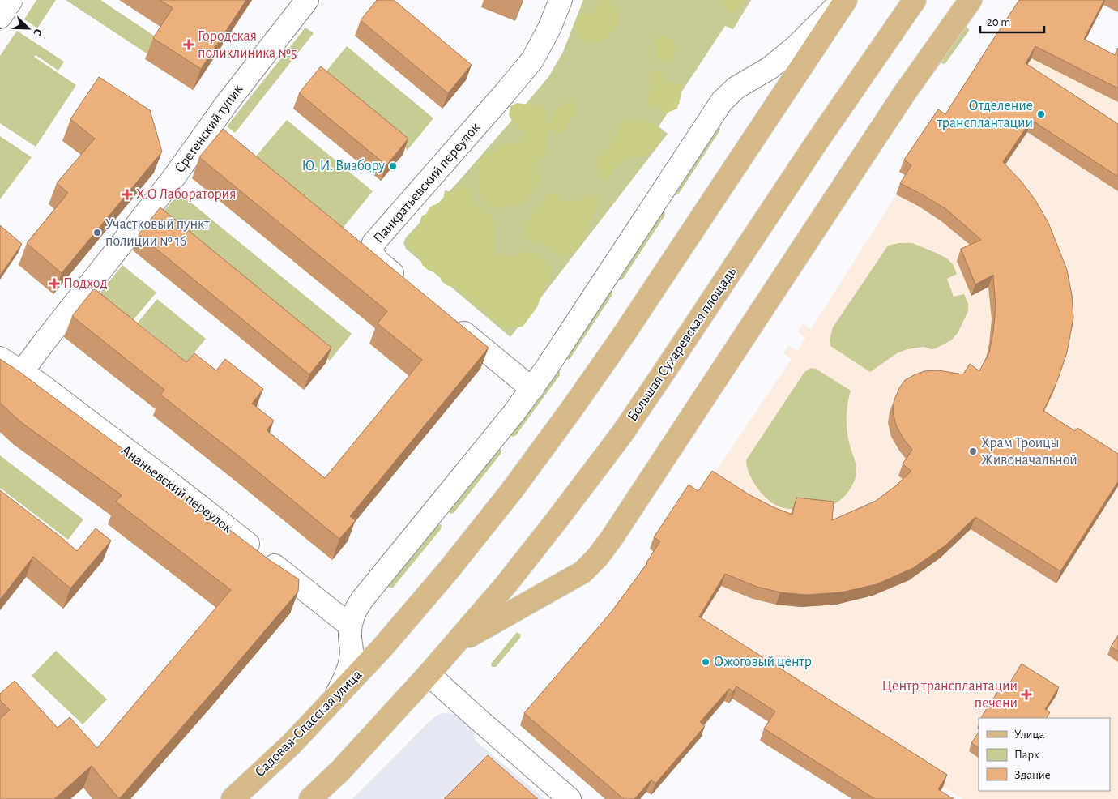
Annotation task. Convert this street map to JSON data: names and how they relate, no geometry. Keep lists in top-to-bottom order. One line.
{"streets":{"main road":["Большая Сухаревская площадь","Садовая-Спасская улица"],"street":["Сретенский тупик","Панкратьевский переулок","Ананьевский переулок"]},"crossings":[["Сретенский тупик","Ананьевский переулок"]],"places":{"health":["Городская поликлиника №5","X.O Лаборатория","Подход","Центр трансплантации печени"],"other":["Отделение трансплантации","Ю. И. Визбору","Участковый пункт полиции № 16","Храм Троицы Живоначальной","Ожоговый центр"]},"legend":["Улица","Парк","Здание"],"scale_bar":"20 m","north":"bottom right"}
